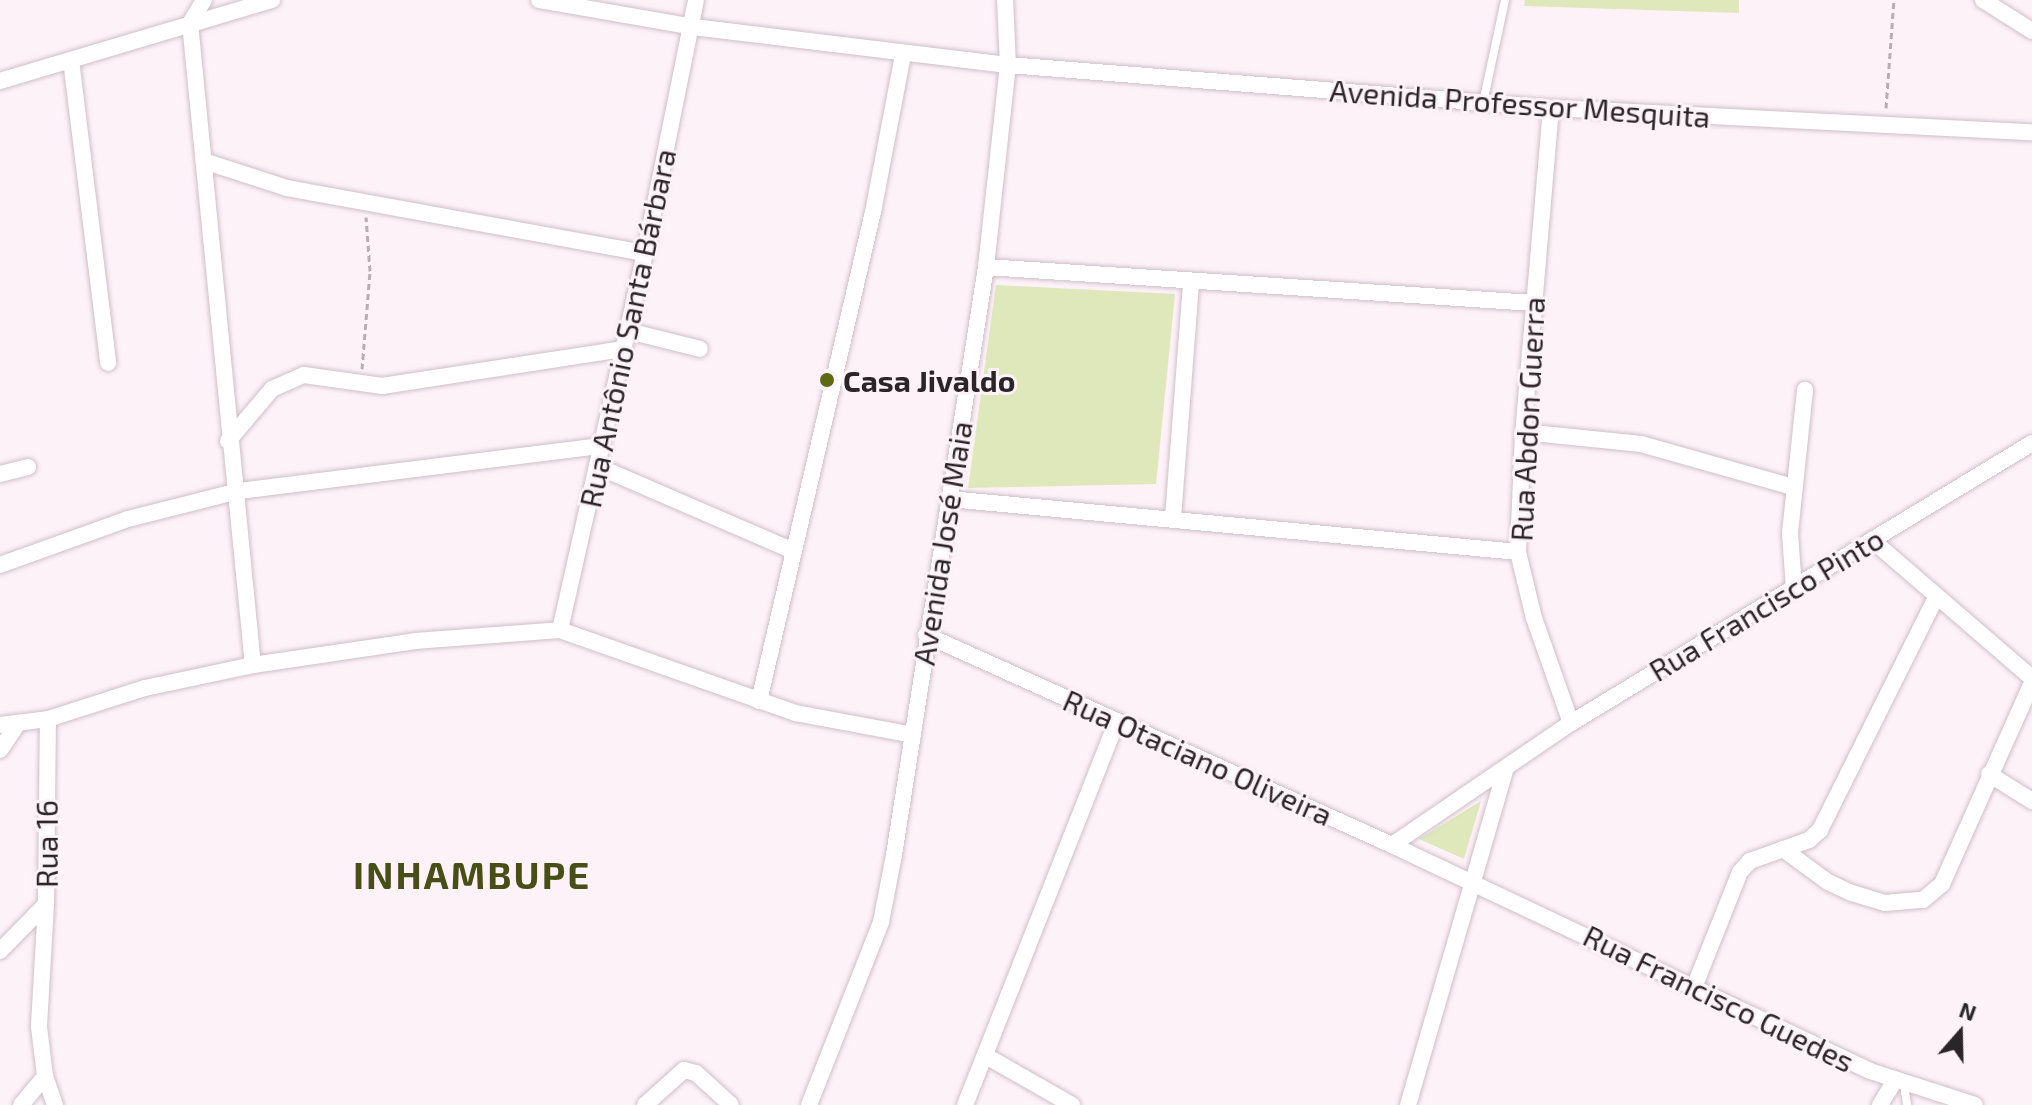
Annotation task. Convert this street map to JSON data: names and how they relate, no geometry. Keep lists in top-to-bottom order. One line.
{"streets":{"street":["Avenida Professor Mesquita","Rua Antônio Santa Bárbara","Rua Abdon Guerra","Avenida José Maia","Rua Francisco Pinto","Rua Otaciano Oliveira","Rua 16","Rua Francisco Guedes"]},"crossings":[["Avenida Professor Mesquita","Rua Antônio Santa Bárbara"],["Avenida Professor Mesquita","Rua Abdon Guerra"],["Avenida Professor Mesquita","Avenida José Maia"],["Rua Abdon Guerra","Rua Francisco Pinto"],["Avenida José Maia","Rua Otaciano Oliveira"],["Rua Francisco Pinto","Rua Otaciano Oliveira"],["Rua Otaciano Oliveira","Rua Francisco Guedes"]],"districts":["INHAMBUPE"],"places":["Casa Jivaldo"],"north":"top"}
